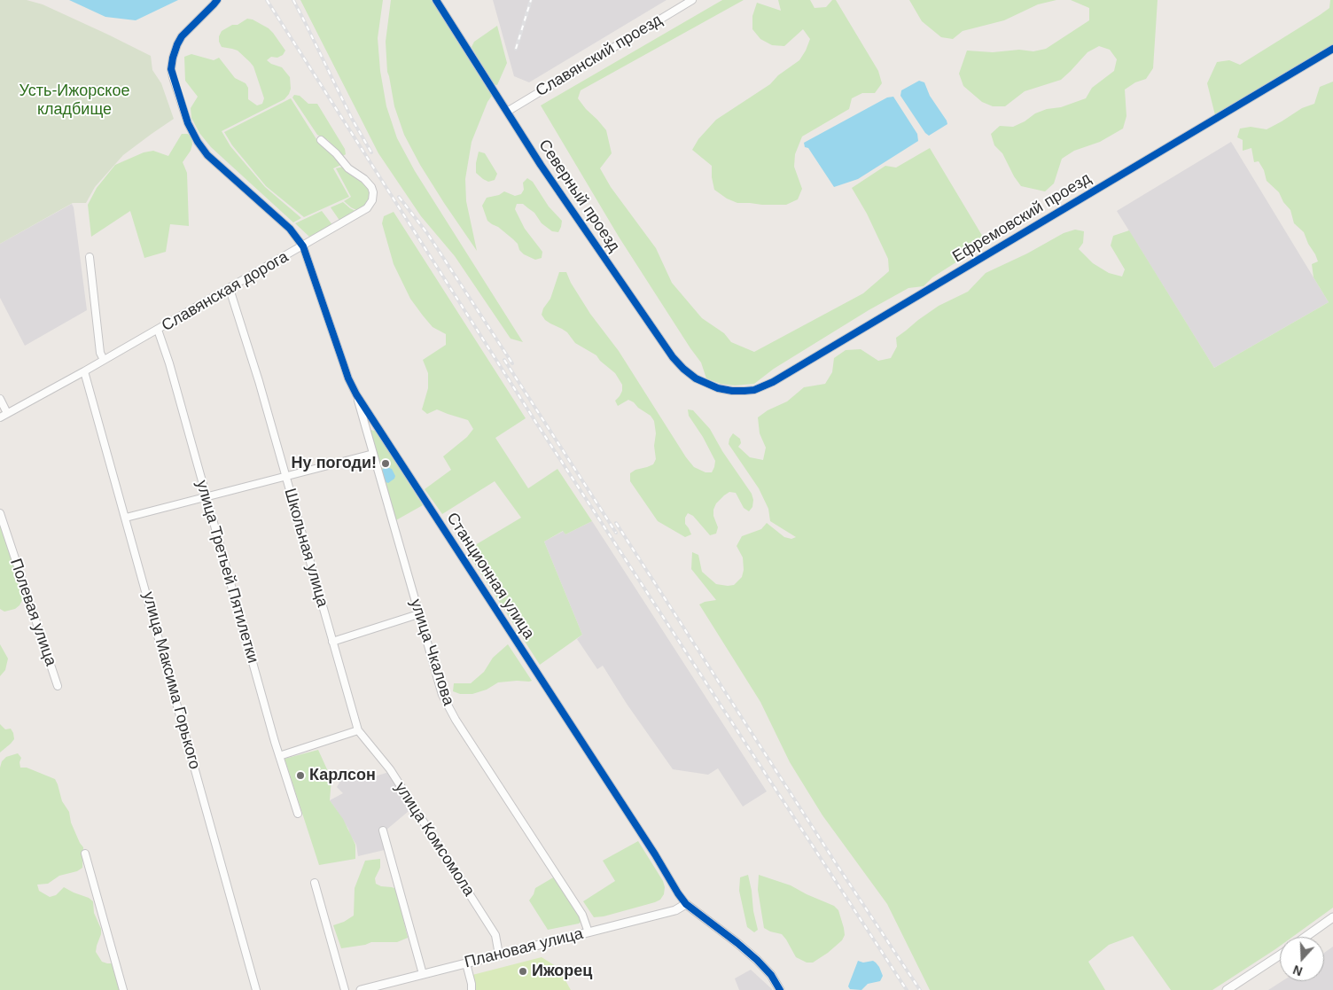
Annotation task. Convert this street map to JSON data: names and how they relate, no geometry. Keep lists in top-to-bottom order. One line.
{"streets":{"street":["Славянский проезд","Северный проезд","Ефремовский проезд","Славянская дорога","Школьная улица","улица Третьей Пятилетки","Станционная улица","Полевая улица","улица Чкалова","улица Максима Горького","улица Комсомола","Плановая улица"]},"crossings":[["Славянский проезд","Северный проезд"],["Северный проезд","Ефремовский проезд"],["Славянская дорога","Школьная улица"],["Славянская дорога","улица Третьей Пятилетки"],["Славянская дорога","Станционная улица"],["Славянская дорога","улица Максима Горького"],["Школьная улица","улица Комсомола"],["Станционная улица","улица Чкалова"],["Станционная улица","Плановая улица"],["улица Чкалова","Плановая улица"],["улица Комсомола","Плановая улица"]],"parks":["Усть-Ижорское кладбище"],"places":["Ну погоди!","Карлсон","Ижорец"],"north":"bottom"}
